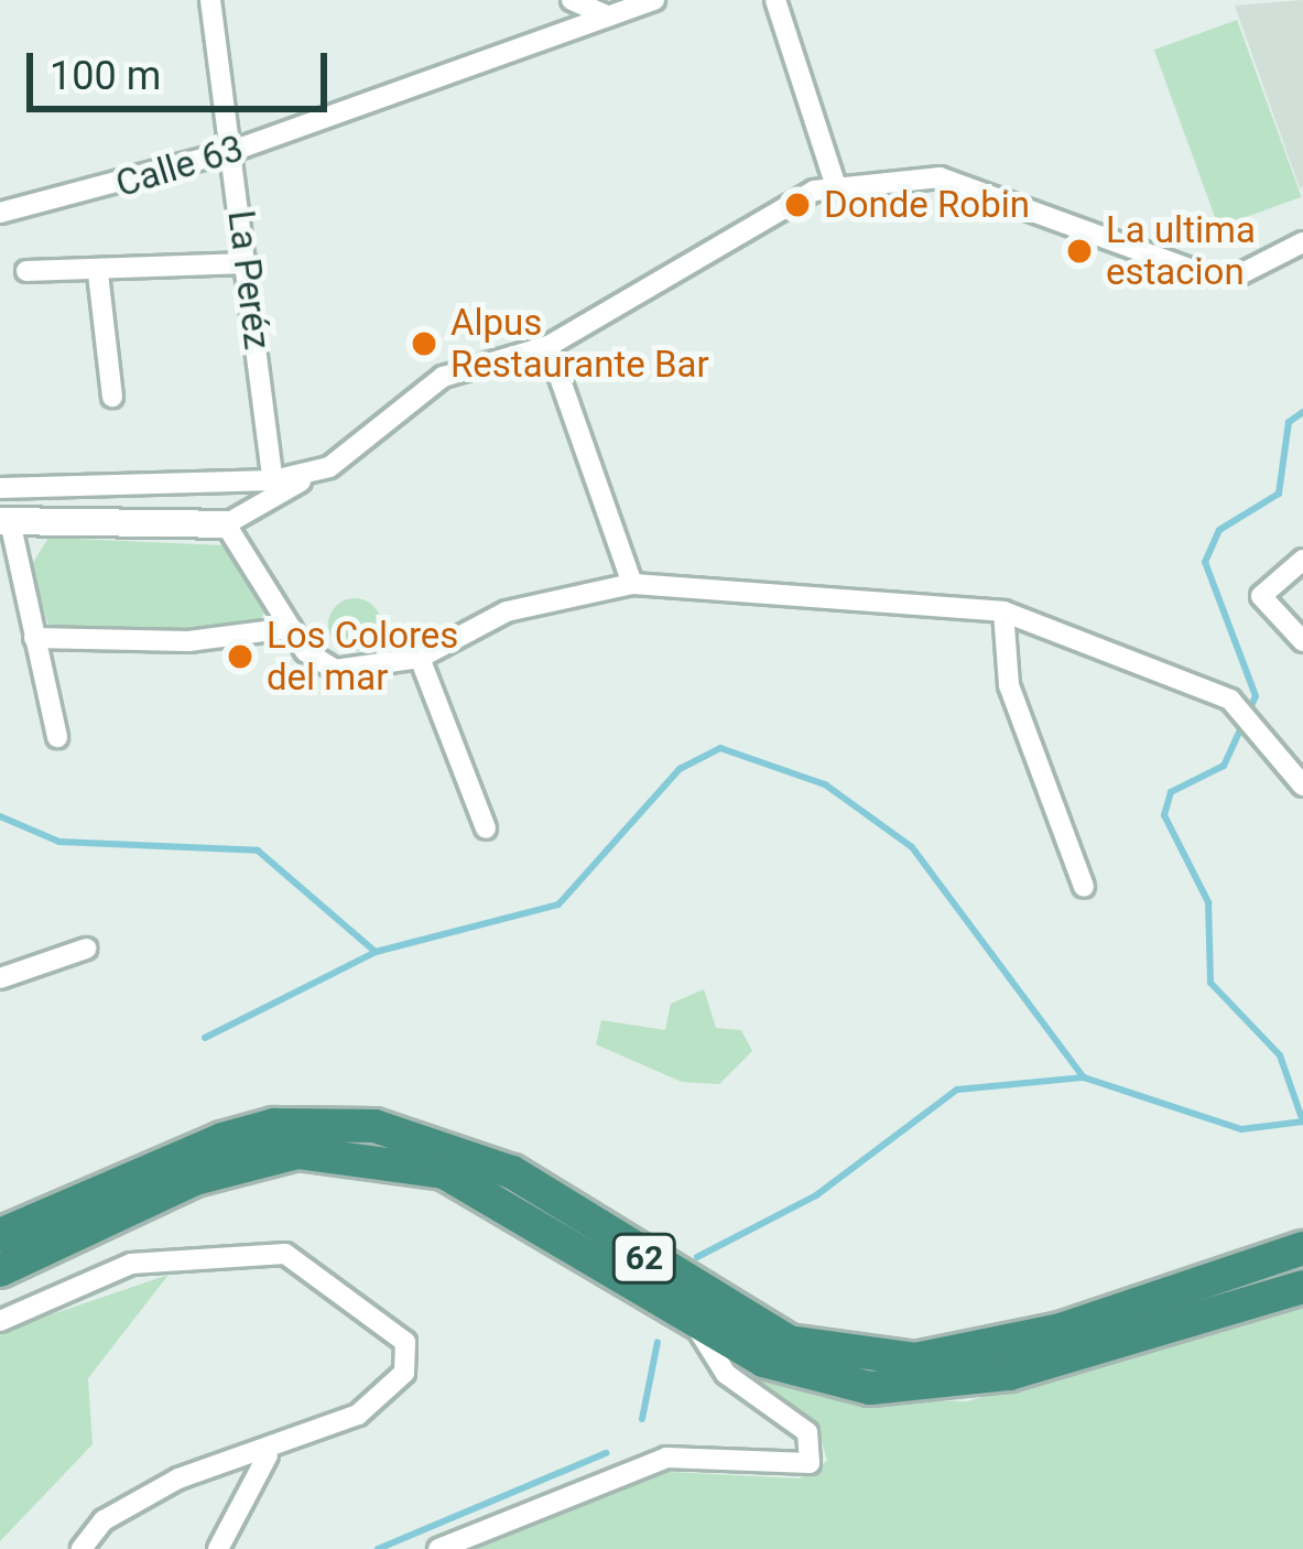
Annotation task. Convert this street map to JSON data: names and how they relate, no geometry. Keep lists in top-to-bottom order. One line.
{"streets":{"highway":["62"],"street":["Calle 63","La Peréz"]},"crossings":[["Calle 63","La Peréz"]],"places":["Donde Robin","La ultima estacion","Alpus Restaurante Bar","Los Colores del mar"],"scale_bar":"100 m"}
